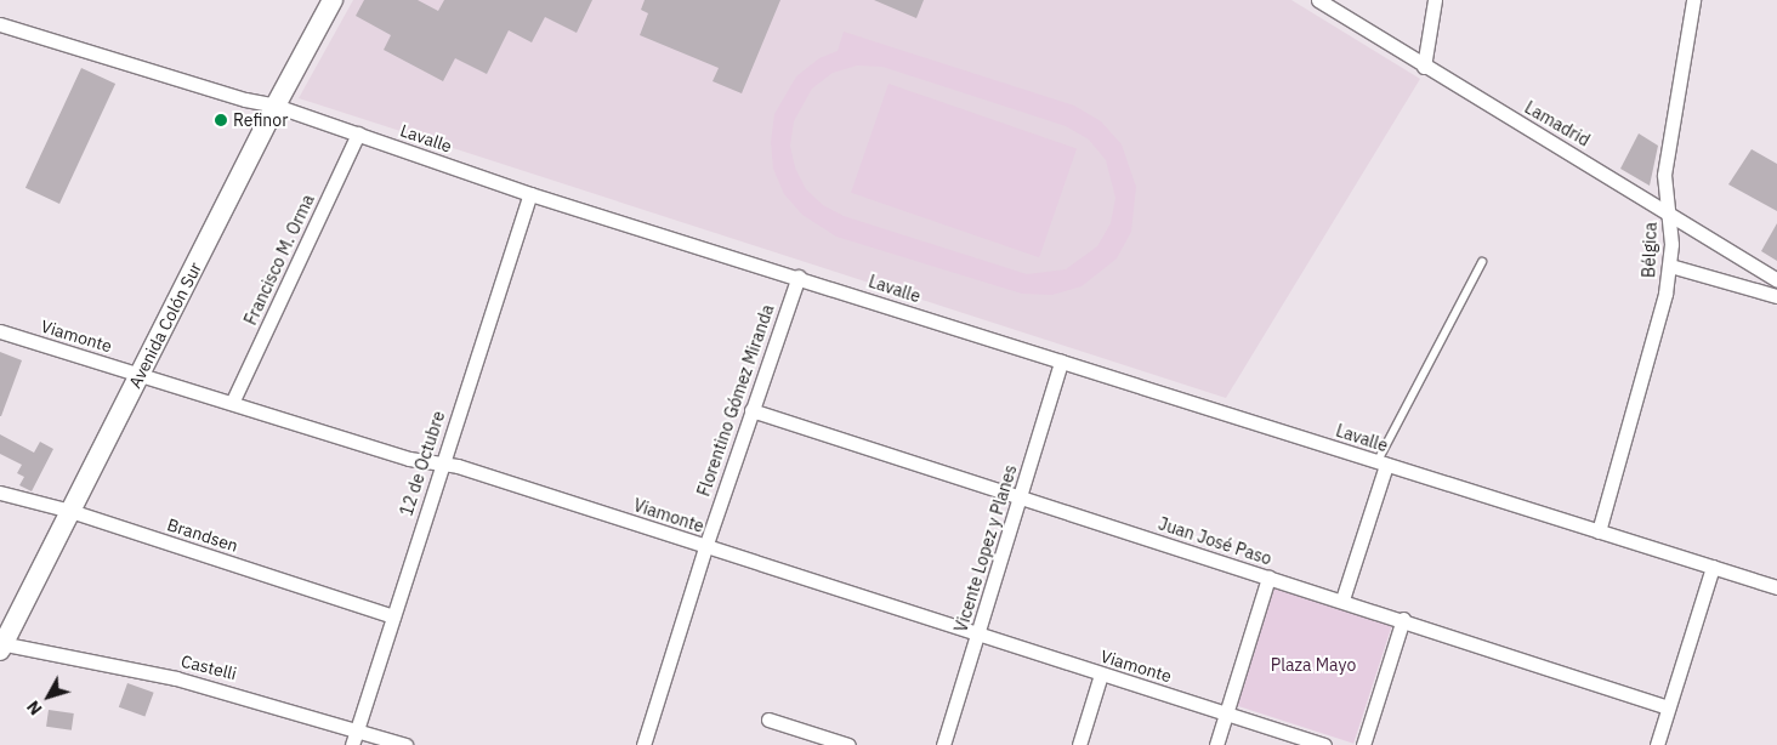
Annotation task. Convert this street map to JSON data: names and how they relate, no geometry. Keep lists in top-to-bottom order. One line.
{"streets":{"main road":["Avenida Colón Sur"],"street":["Lamadrid","Lavalle","Bélgica","Francisco M. Orma","Viamonte","Florentino Gómez Miranda","12 de Octubre","Brandsen","Juan José Paso","Vicente Lopez y Planes","Castelli"]},"crossings":[["Lamadrid","Bélgica"],["Lavalle","Bélgica"],["Lavalle","Francisco M. Orma"],["Lavalle","Avenida Colón Sur"],["Lavalle","Florentino Gómez Miranda"],["Lavalle","12 de Octubre"],["Lavalle","Vicente Lopez y Planes"],["Francisco M. Orma","Viamonte"],["Avenida Colón Sur","Viamonte"],["Avenida Colón Sur","Brandsen"],["Avenida Colón Sur","Castelli"],["Viamonte","Florentino Gómez Miranda"],["Viamonte","12 de Octubre"],["Viamonte","Vicente Lopez y Planes"],["Florentino Gómez Miranda","Juan José Paso"],["12 de Octubre","Brandsen"],["12 de Octubre","Castelli"],["Juan José Paso","Vicente Lopez y Planes"]],"parks":["Plaza Mayo"],"places":["Refinor"],"north":"bottom left"}
